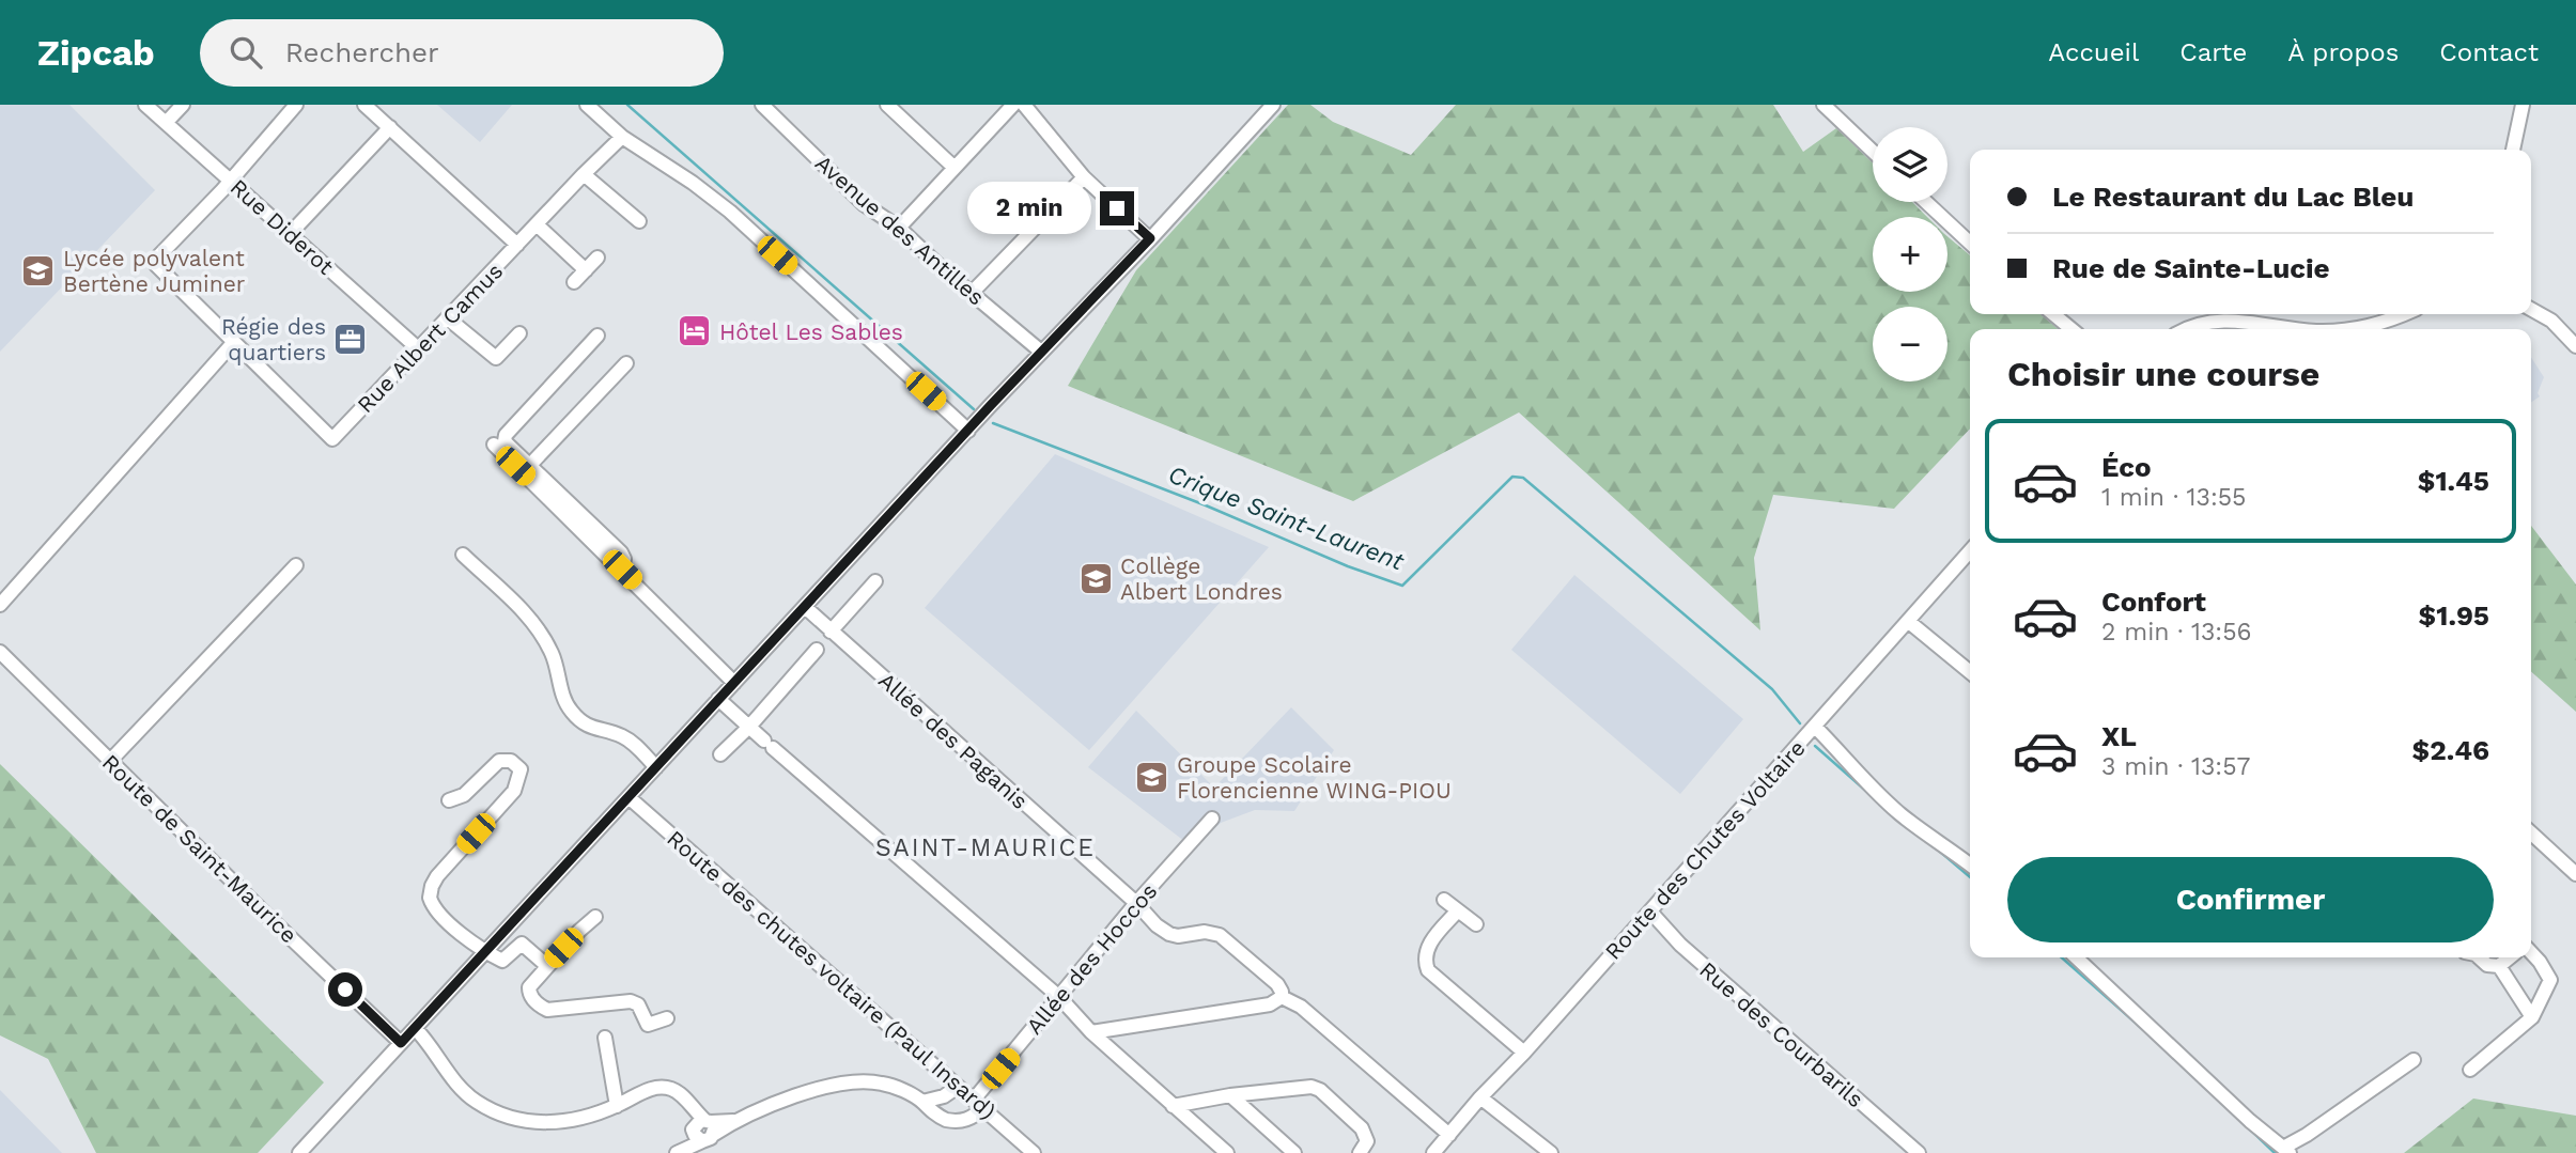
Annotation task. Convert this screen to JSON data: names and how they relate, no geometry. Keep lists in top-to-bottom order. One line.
{"streets":{"street":["Rue Diderot","Avenue des Antilles","Rue Albert Camus","Allée des Paganis","Route de Saint-Maurice","Route des Chutes Voltaire","Allée des Hoccos","Route des chutes voltaire (Paul Insard)","Rue des Courbarils"]},"crossings":[["Rue Diderot","Rue Albert Camus"],["Allée des Paganis","Route des Chutes Voltaire"],["Allée des Paganis","Allée des Hoccos"],["Route des Chutes Voltaire","Rue des Courbarils"],["Allée des Hoccos","Route des chutes voltaire (Paul Insard)"]],"districts":["SAINT-MAURICE"],"water":["Crique Saint-Laurent"],"places":{"school or university":["Lycée polyvalent Bertène Juminer","Collège Albert Londres","Groupe Scolaire Florencienne WING-PIOU"],"hotel":["Hôtel Les Sables"],"office":["Régie des quartiers"]},"page":{"header":"Zipcab","search":"Rechercher","nav":["Accueil","Carte","À propos","Contact"],"map_buttons":["+","−"],"banner":["Le Restaurant du Lac Bleu","Rue de Sainte-Lucie"],"bubble":"2 min","heading":"Choisir une course","list":[{"name":"Éco","note":"1 min · 13:55","value":"$1.45"},{"name":"Confort","note":"2 min · 13:56","value":"$1.95"},{"name":"XL","note":"3 min · 13:57","value":"$2.46"}],"buttons":"Confirmer"}}
